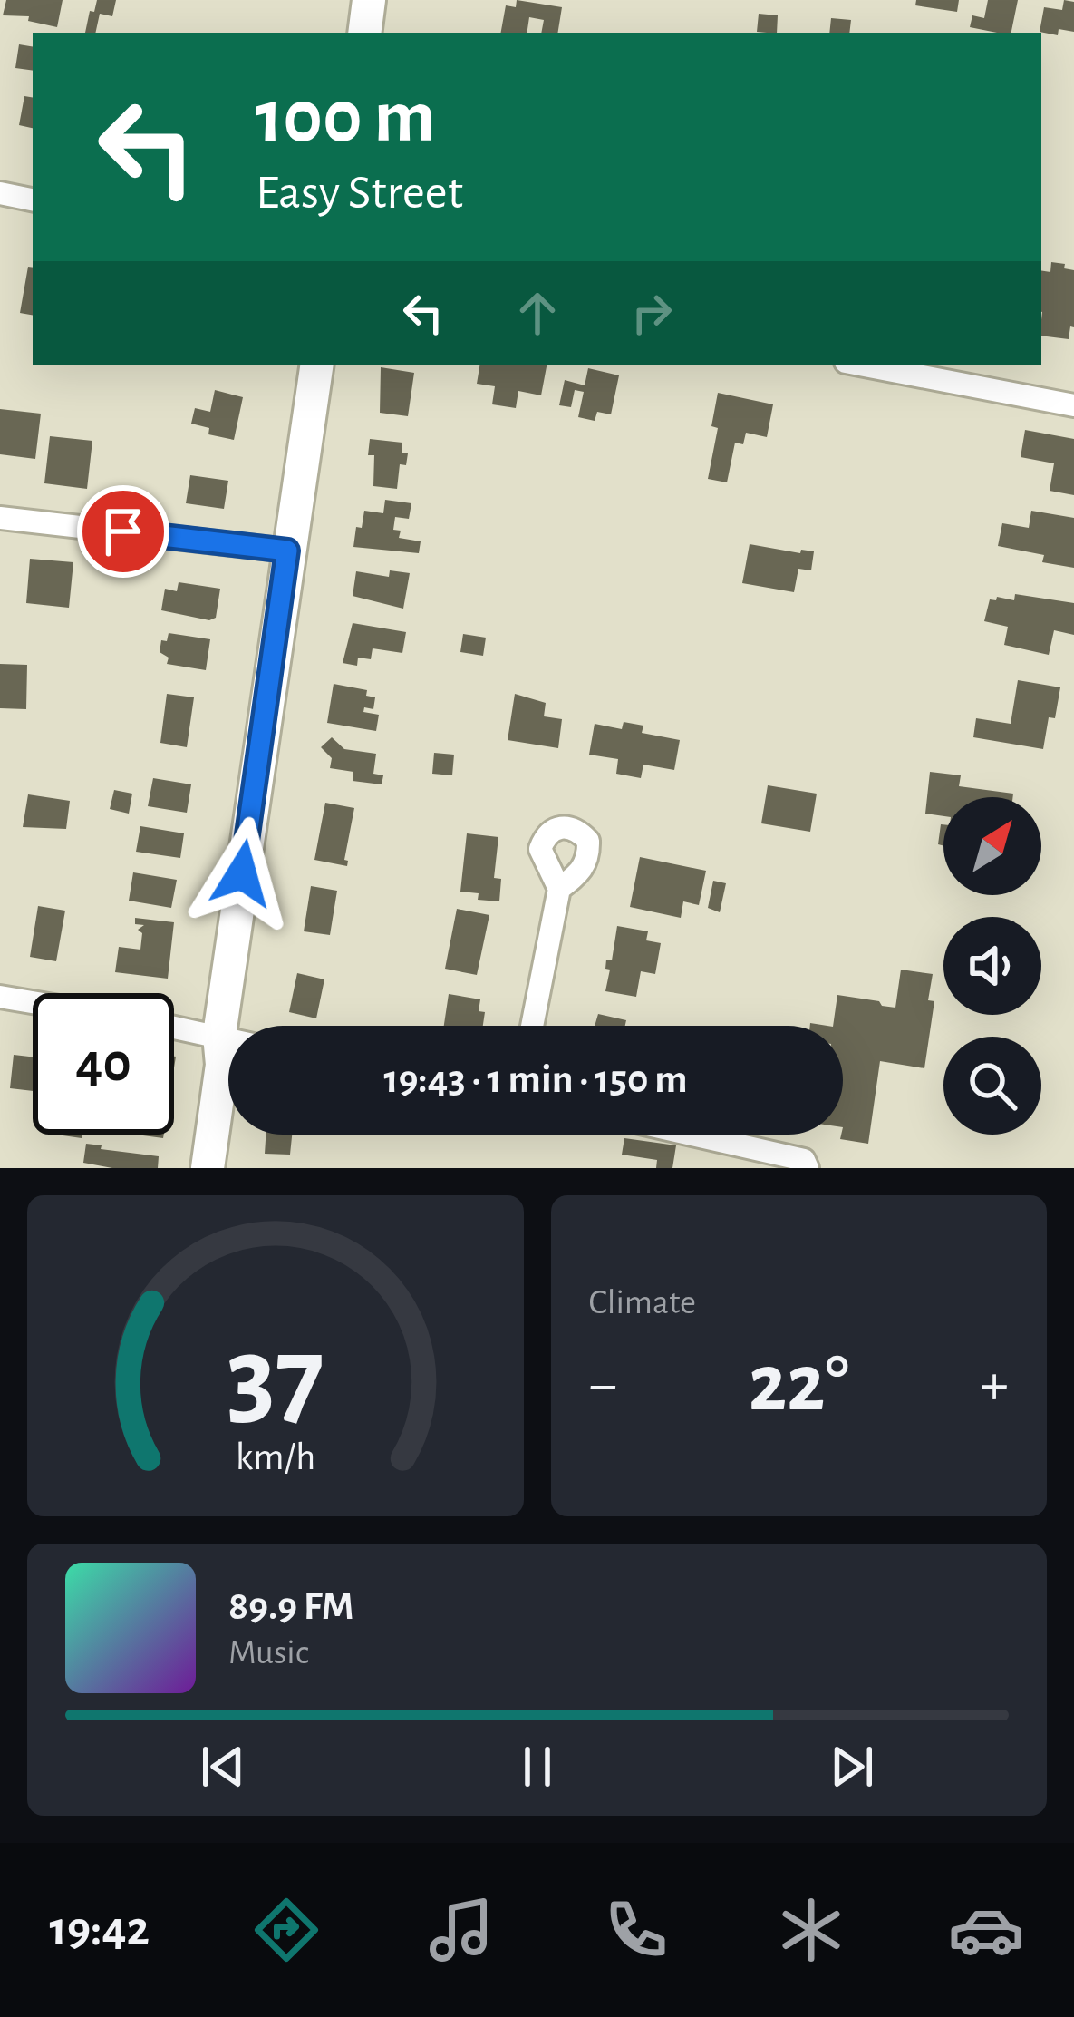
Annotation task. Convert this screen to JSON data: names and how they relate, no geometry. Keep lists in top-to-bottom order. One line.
{"north":"top right","page":{"turn":["100 m","Easy Street"],"limit":"40","trip":"19:43 · 1 min · 150 m","tile":"Climate","heat":["−","22°","+"],"song":["89.9 FM","Music"],"tabs":"19:42","gauge":["37","km/h"]}}
